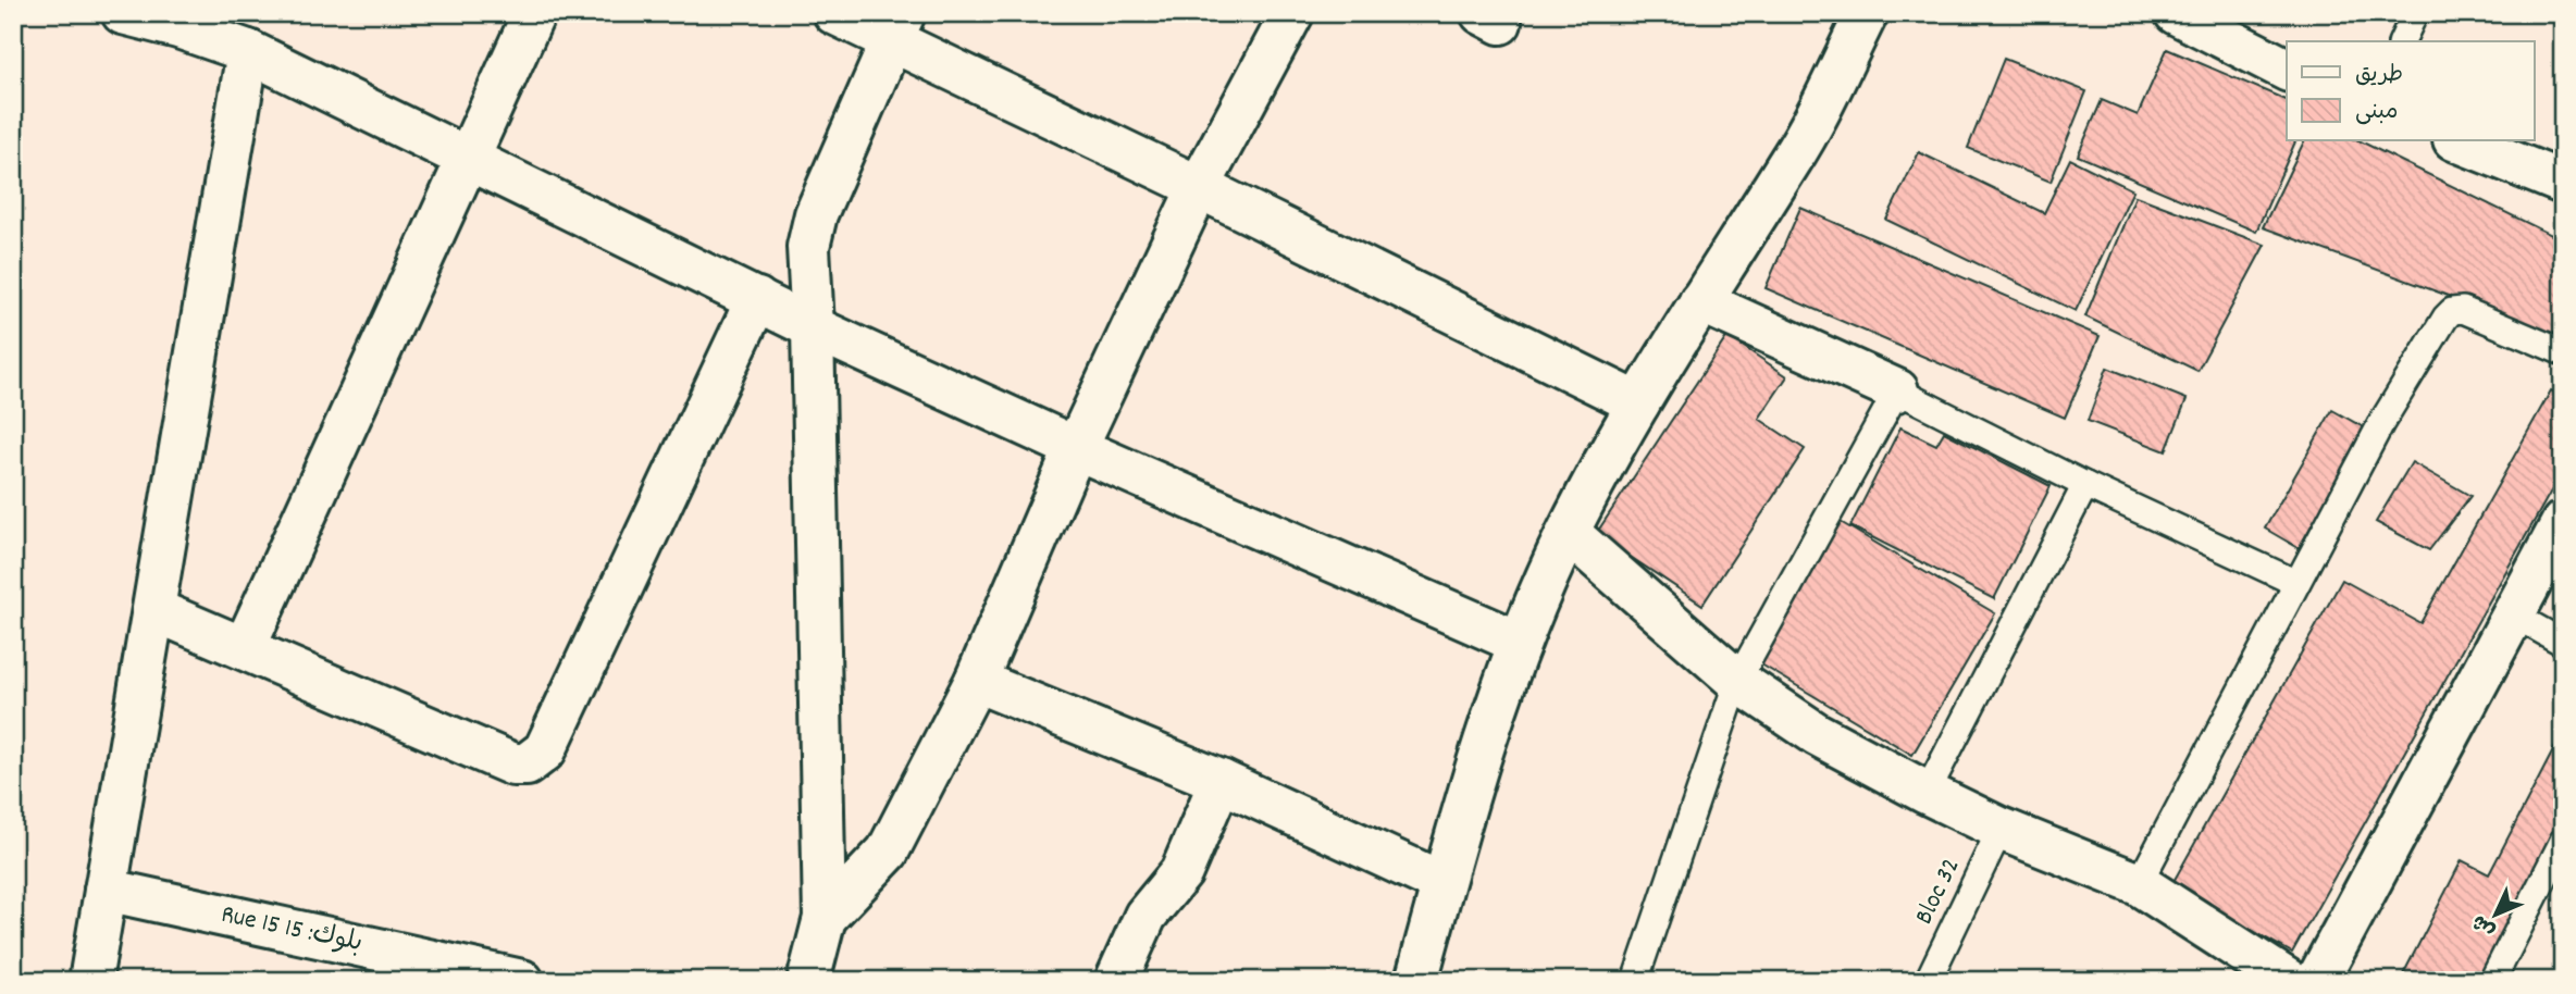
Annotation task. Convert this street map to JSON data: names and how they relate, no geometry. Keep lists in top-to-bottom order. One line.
{"streets":{"street":["Rue 15 بلوك: 15"],"lane":["Bloc 32"]},"legend":["طريق","مبنى"],"north":"bottom left"}
